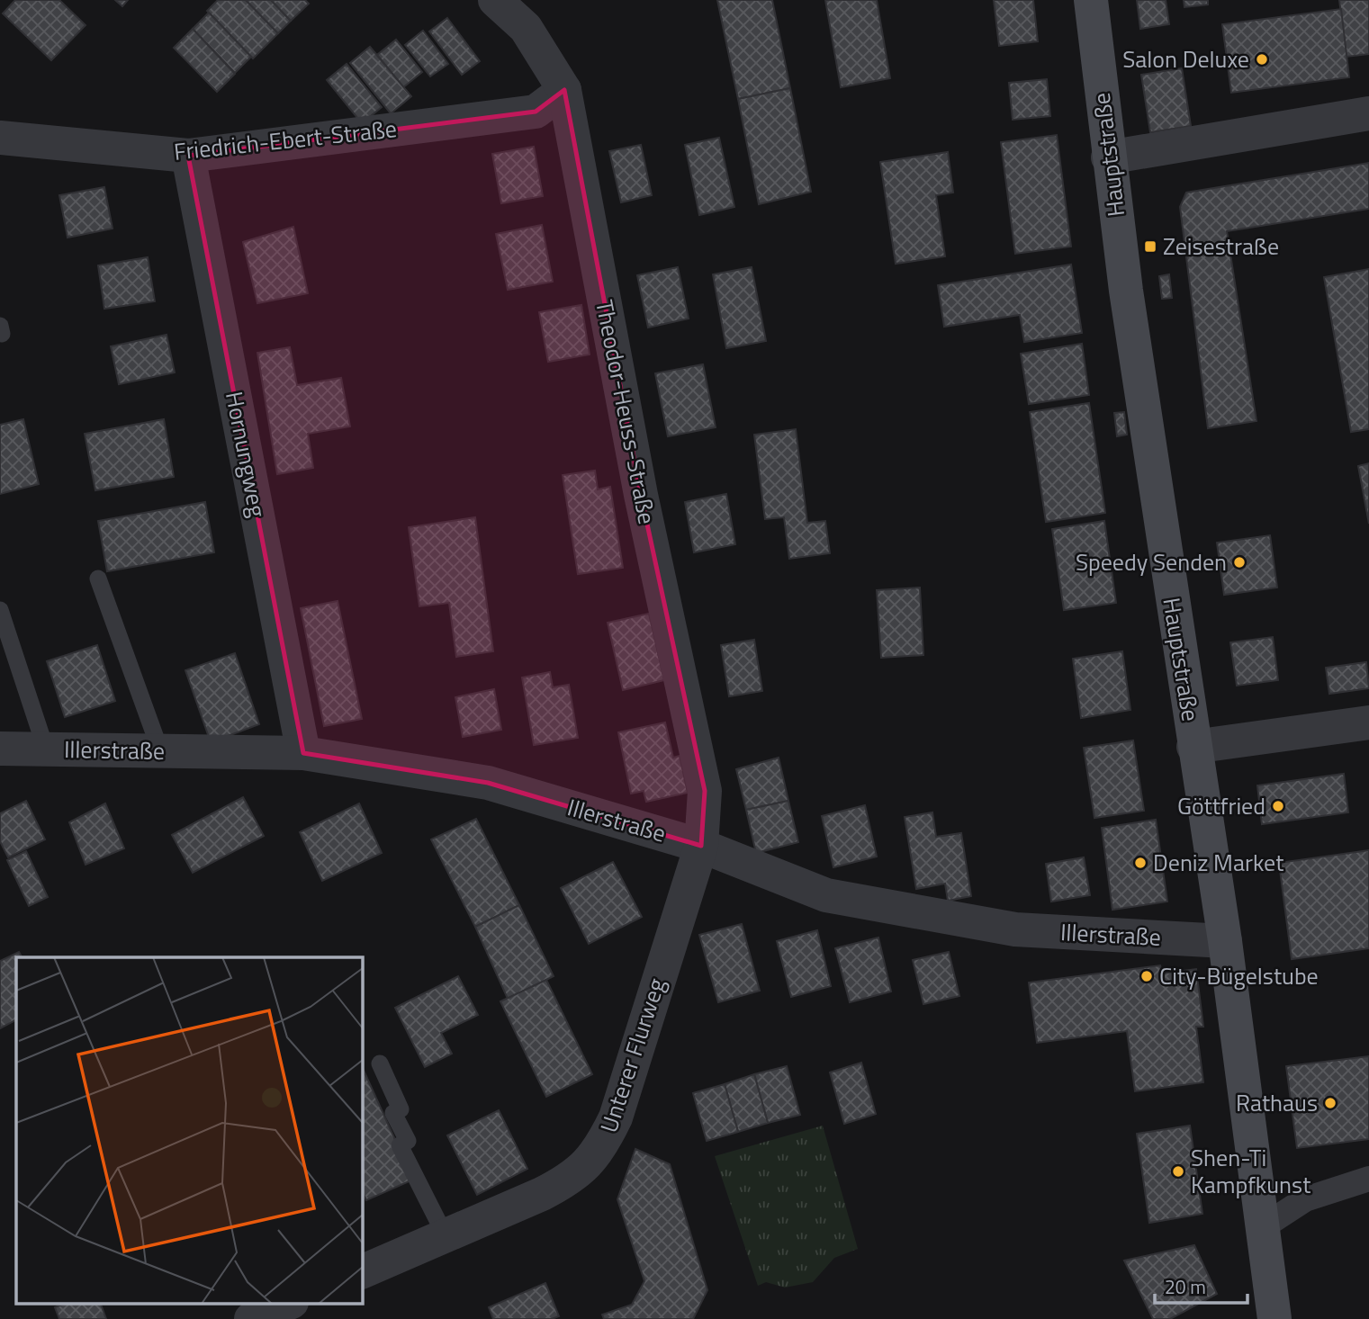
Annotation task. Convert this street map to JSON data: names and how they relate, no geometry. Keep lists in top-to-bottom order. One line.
{"streets":{"main road":["Hauptstraße"],"street":["Friedrich-Ebert-Straße","Theodor-Heuss-Straße","Hornungweg","Illerstraße","Unterer Flurweg"]},"crossings":[["Friedrich-Ebert-Straße","Theodor-Heuss-Straße"],["Friedrich-Ebert-Straße","Hornungweg"],["Hauptstraße","Illerstraße"],["Theodor-Heuss-Straße","Illerstraße"],["Theodor-Heuss-Straße","Unterer Flurweg"],["Hornungweg","Illerstraße"],["Illerstraße","Unterer Flurweg"]],"places":{"other":["Salon Deluxe","Speedy Senden","Göttfried","Deniz Market","City-Bügelstube","Rathaus","Shen-Ti Kampfkunst"],"transit":["Zeisestraße"]},"scale_bar":"20 m"}
